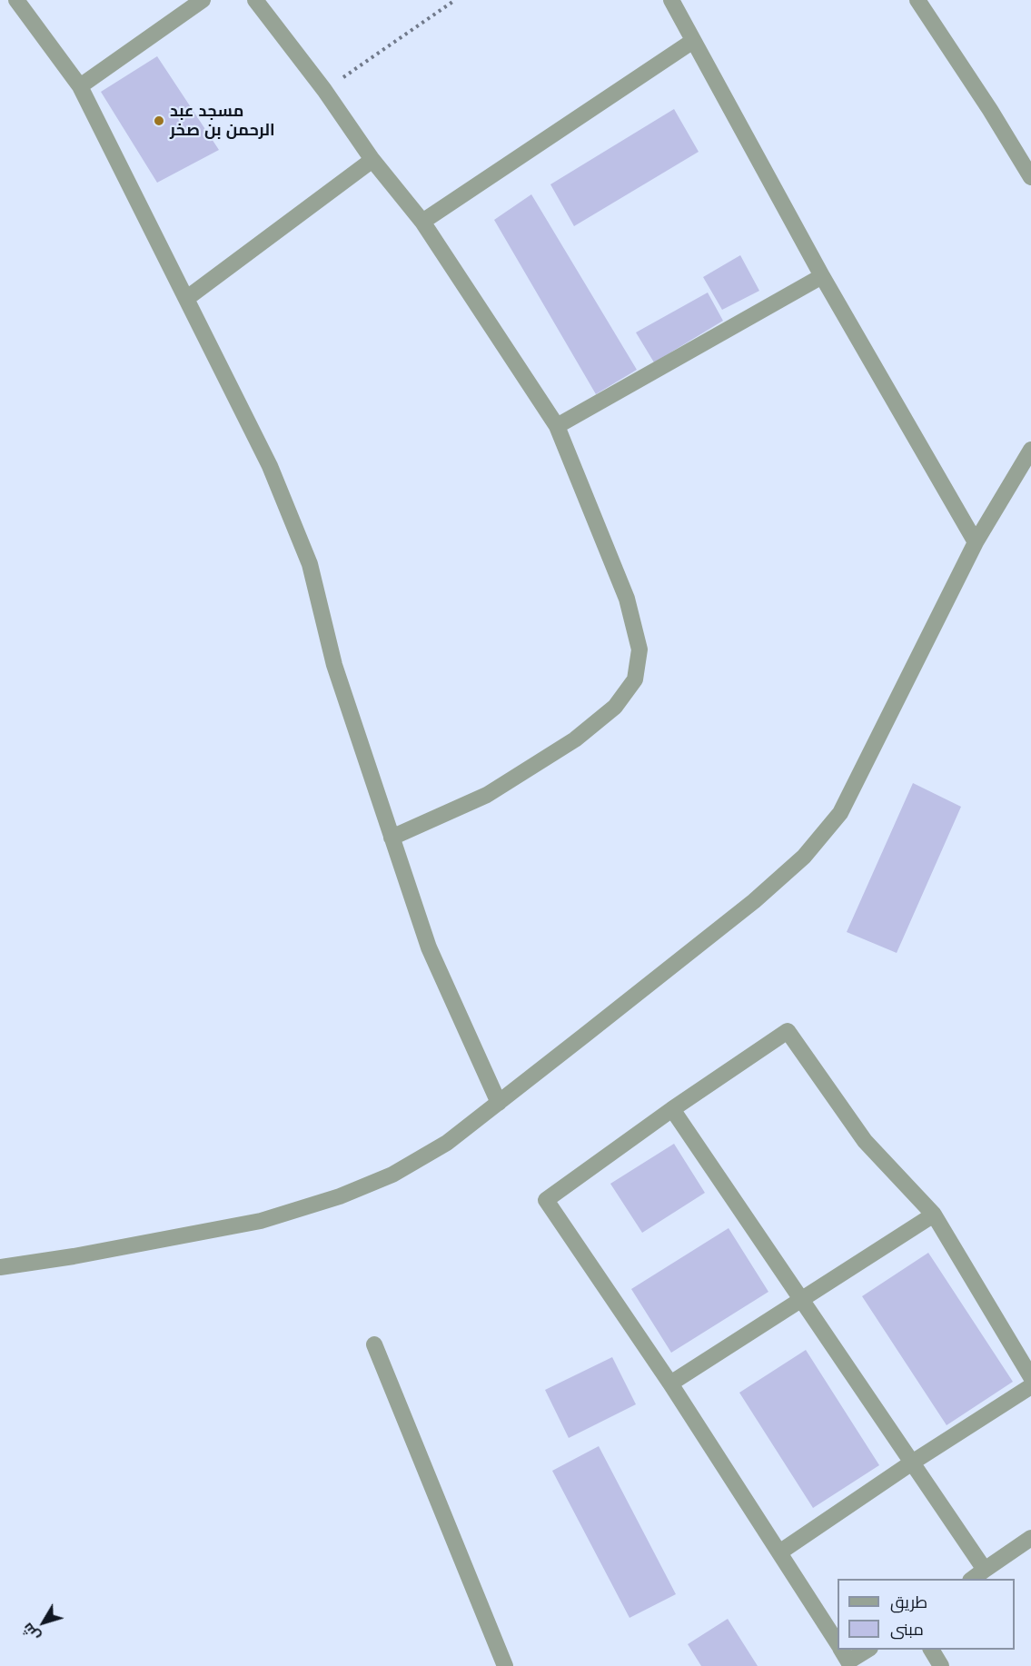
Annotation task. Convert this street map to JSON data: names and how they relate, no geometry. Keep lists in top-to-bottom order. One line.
{"places":["مسجد عبد الرحمن بن صخر"],"legend":["طريق","مبنى"],"north":"bottom left"}
